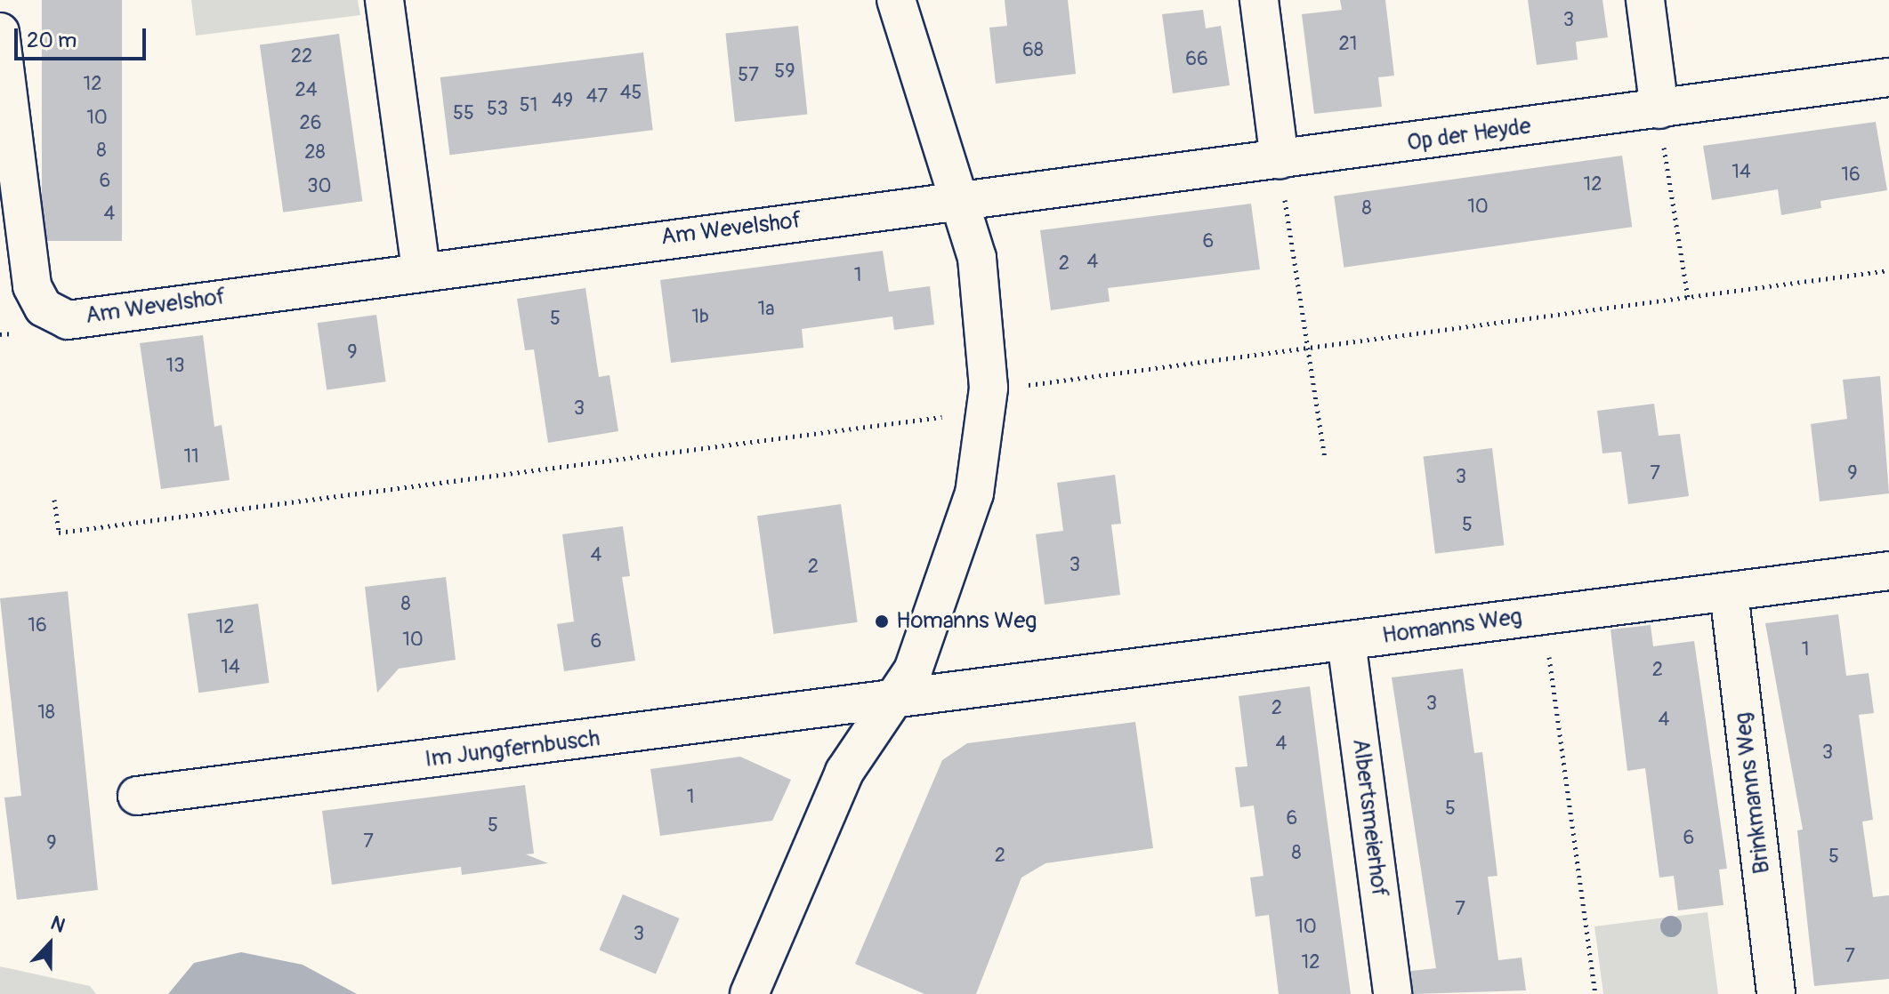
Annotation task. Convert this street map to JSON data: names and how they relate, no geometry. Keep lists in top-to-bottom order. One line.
{"streets":{"street":["Op der Heyde","Am Wevelshof","Homanns Weg","Im Jungfernbusch","Brinkmanns Weg","Albertsmeierhof"]},"crossings":[["Op der Heyde","Am Wevelshof"],["Homanns Weg","Im Jungfernbusch"],["Homanns Weg","Brinkmanns Weg"],["Homanns Weg","Albertsmeierhof"]],"places":["Homanns Weg"],"house_numbers":["3","21","68","22","66","59","57","12","24","45","47","49","51","53","55","10","26","8","28","14","16","6","12","30","10","8","4","6","4","2","1","1a","1b","5","9","13","3","11","7","9","3","5","4","3","2","8","16","12","10","6","1","14","2","3","2","18","4","4","3","1","5","6","5","6","7","9","8","2","5","7","10","3","7","12"],"scale_bar":"20 m","north":"top"}
